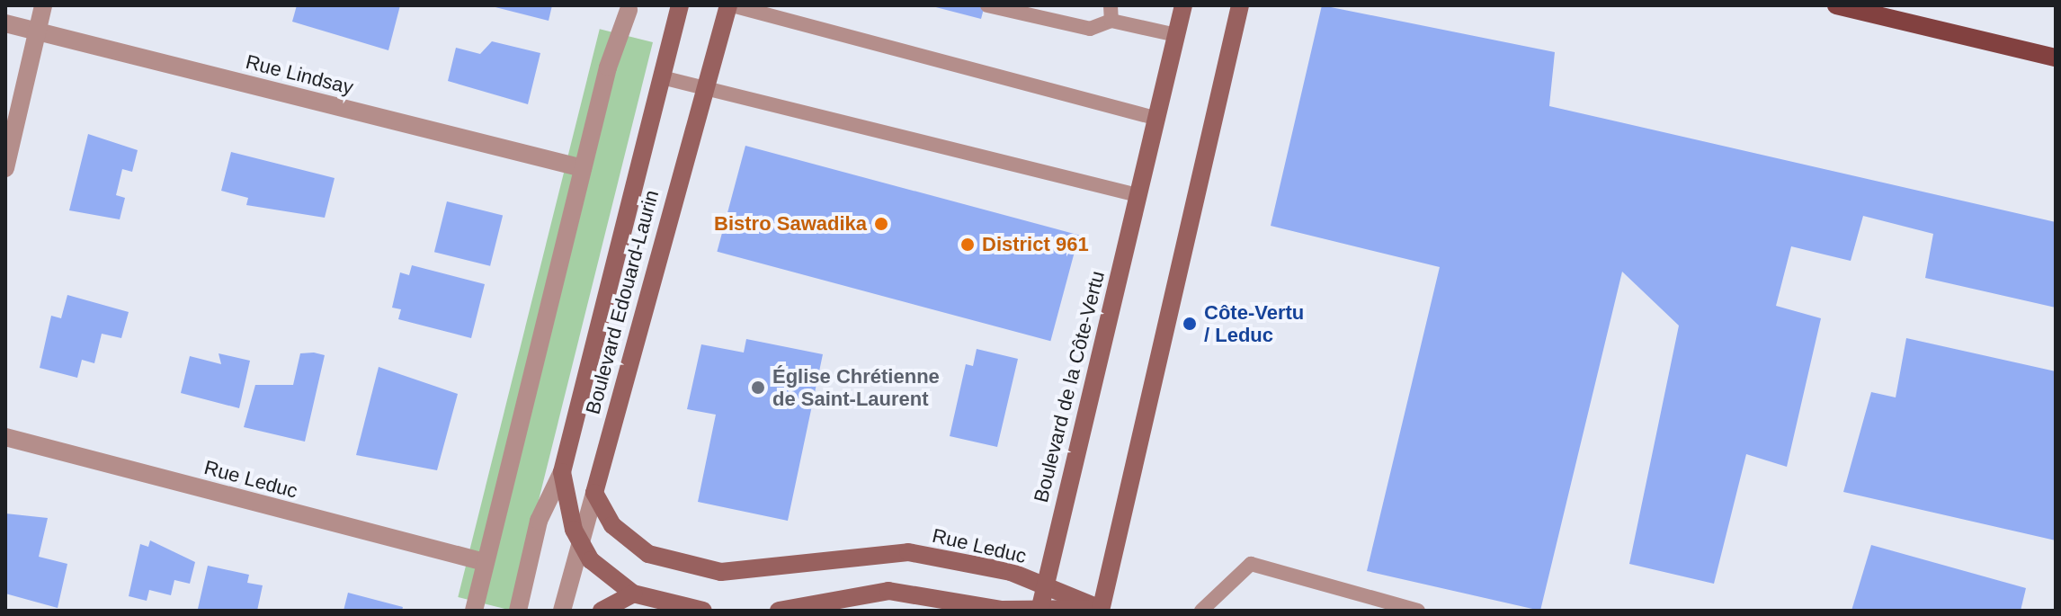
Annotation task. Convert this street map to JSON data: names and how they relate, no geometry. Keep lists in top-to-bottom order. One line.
{"streets":{"street":["Rue Lindsay","Boulevard Edouard-Laurin","Boulevard de la Côte-Vertu","Rue Leduc"]},"crossings":[["Boulevard Edouard-Laurin","Rue Leduc"],["Boulevard de la Côte-Vertu","Rue Leduc"]],"places":["Bistro Sawadika","District 961","Côte-Vertu / Leduc","Église Chrétienne de Saint-Laurent"]}
